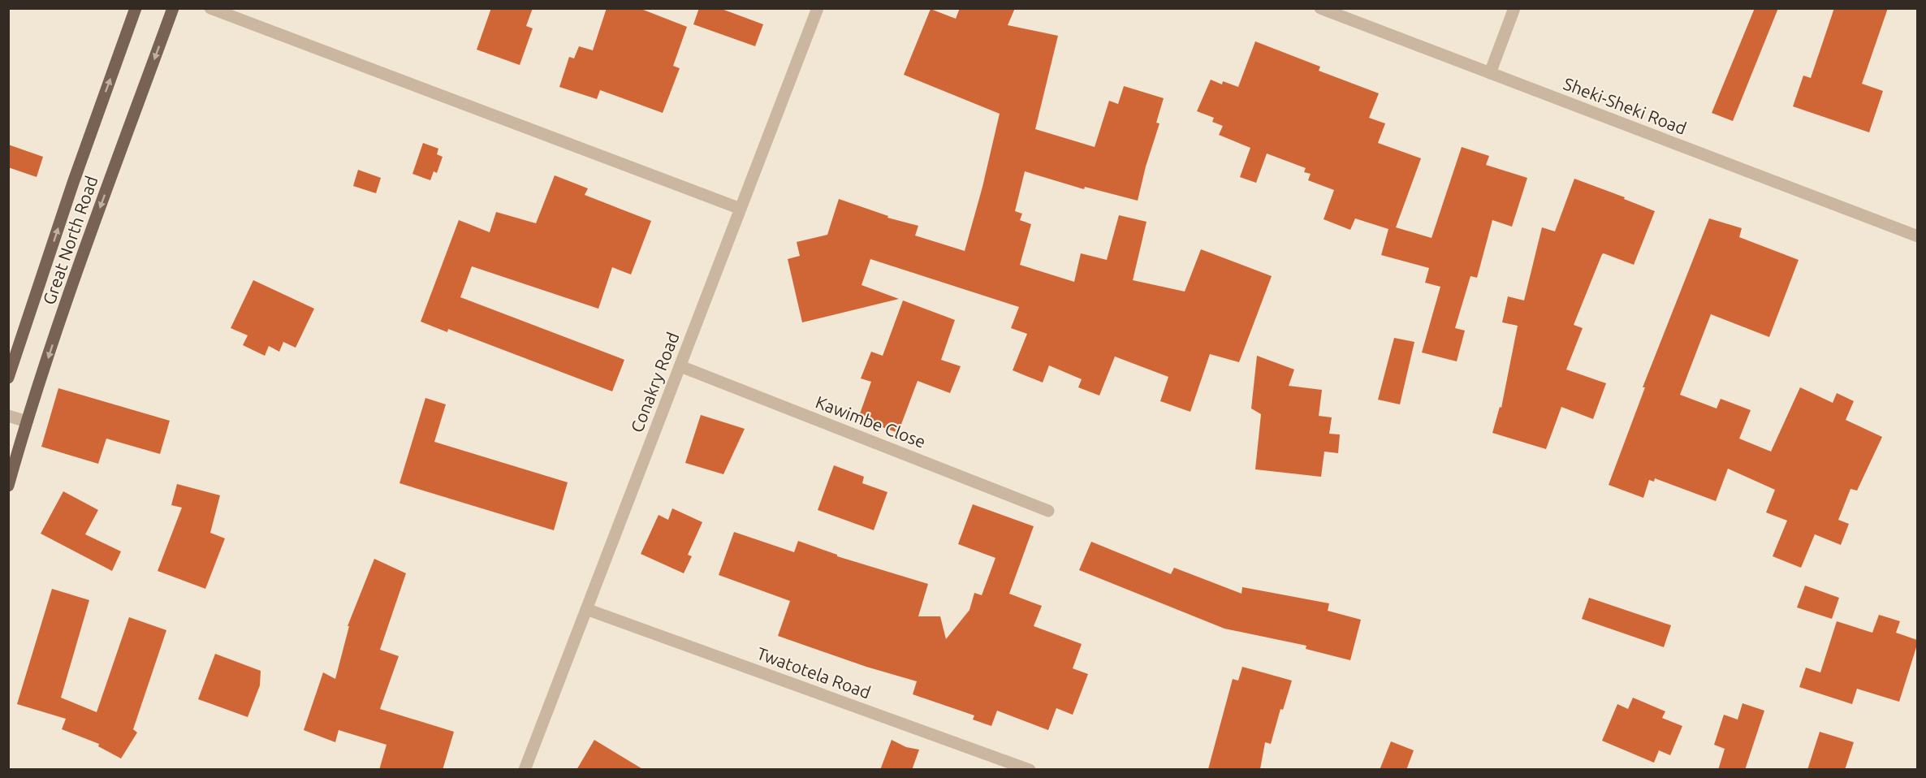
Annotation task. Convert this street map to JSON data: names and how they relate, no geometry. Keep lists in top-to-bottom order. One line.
{"streets":{"main road":["Great North Road"],"street":["Sheki-Sheki Road","Conakry Road","Kawimbe Close","Twatotela Road"]},"crossings":[["Conakry Road","Kawimbe Close"],["Conakry Road","Twatotela Road"]]}
